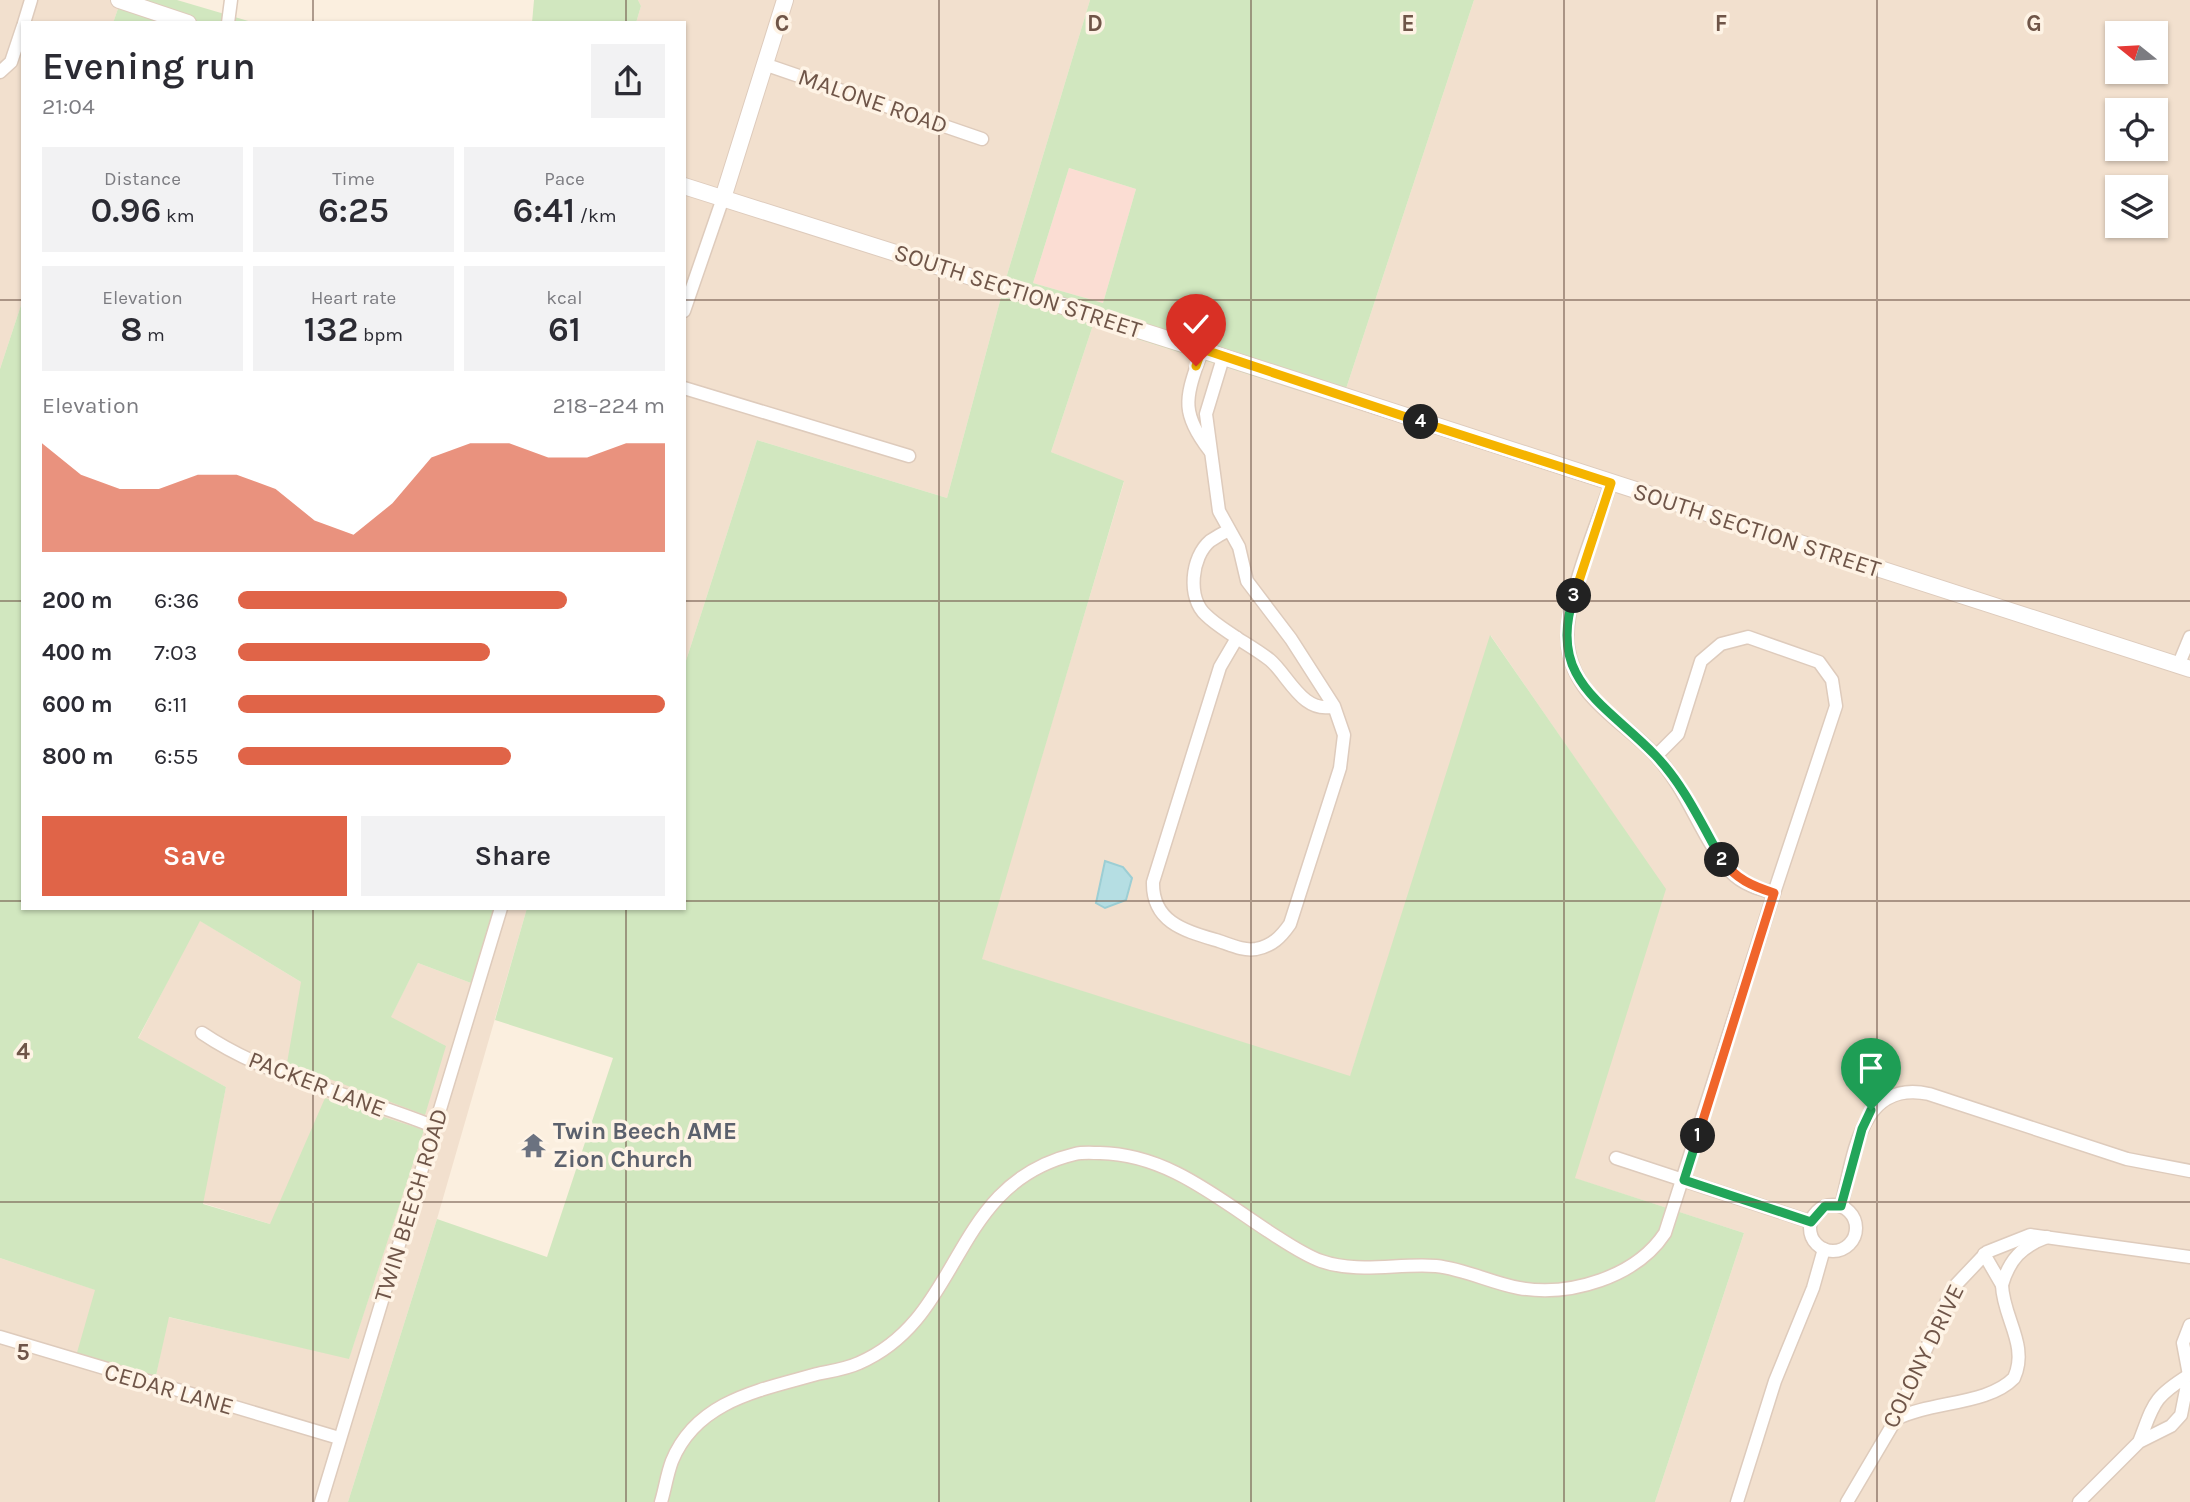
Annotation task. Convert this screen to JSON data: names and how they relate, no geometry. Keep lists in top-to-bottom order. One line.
{"streets":{"street":["MALONE ROAD","SOUTH SECTION STREET","PACKER LANE","TWIN BEECH ROAD","COLONY DRIVE","CEDAR LANE"]},"crossings":[["PACKER LANE","TWIN BEECH ROAD"],["TWIN BEECH ROAD","CEDAR LANE"]],"places":{"temple":["Twin Beech AME Zion Church"]},"north":"left","page":{"heading":["Evening run","21:04"],"stats":[["Distance","0.96 km"],["Time","6:25"],["Pace","6:41 /km"],["Elevation","8 m"],["Heart rate","132 bpm"],["kcal","61"]],"chart":["Elevation","218–224 m"],"pins":["4","3","2","1"],"list":[{"name":"200 m","note":"6:36"},{"name":"400 m","note":"7:03"},{"name":"600 m","note":"6:11"},{"name":"800 m","note":"6:55"}],"buttons":["Save","Share"]},"grid":{"columns":["C","D","E","F","G"],"rows":["4","5"]}}
